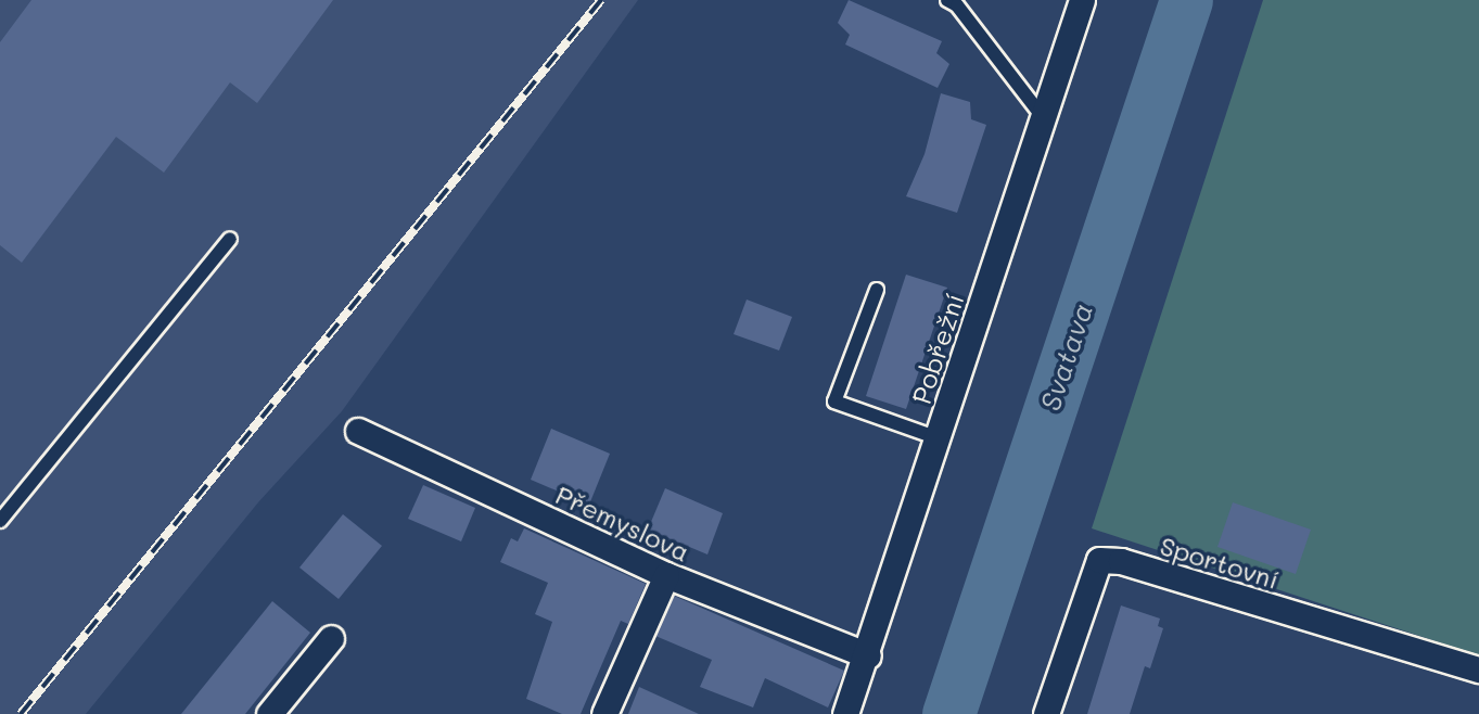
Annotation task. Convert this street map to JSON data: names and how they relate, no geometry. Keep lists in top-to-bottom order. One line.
{"streets":{"street":["Pobřežní","Přemyslova","Sportovní"]},"crossings":[["Pobřežní","Přemyslova"]],"water":["Svatava"]}
